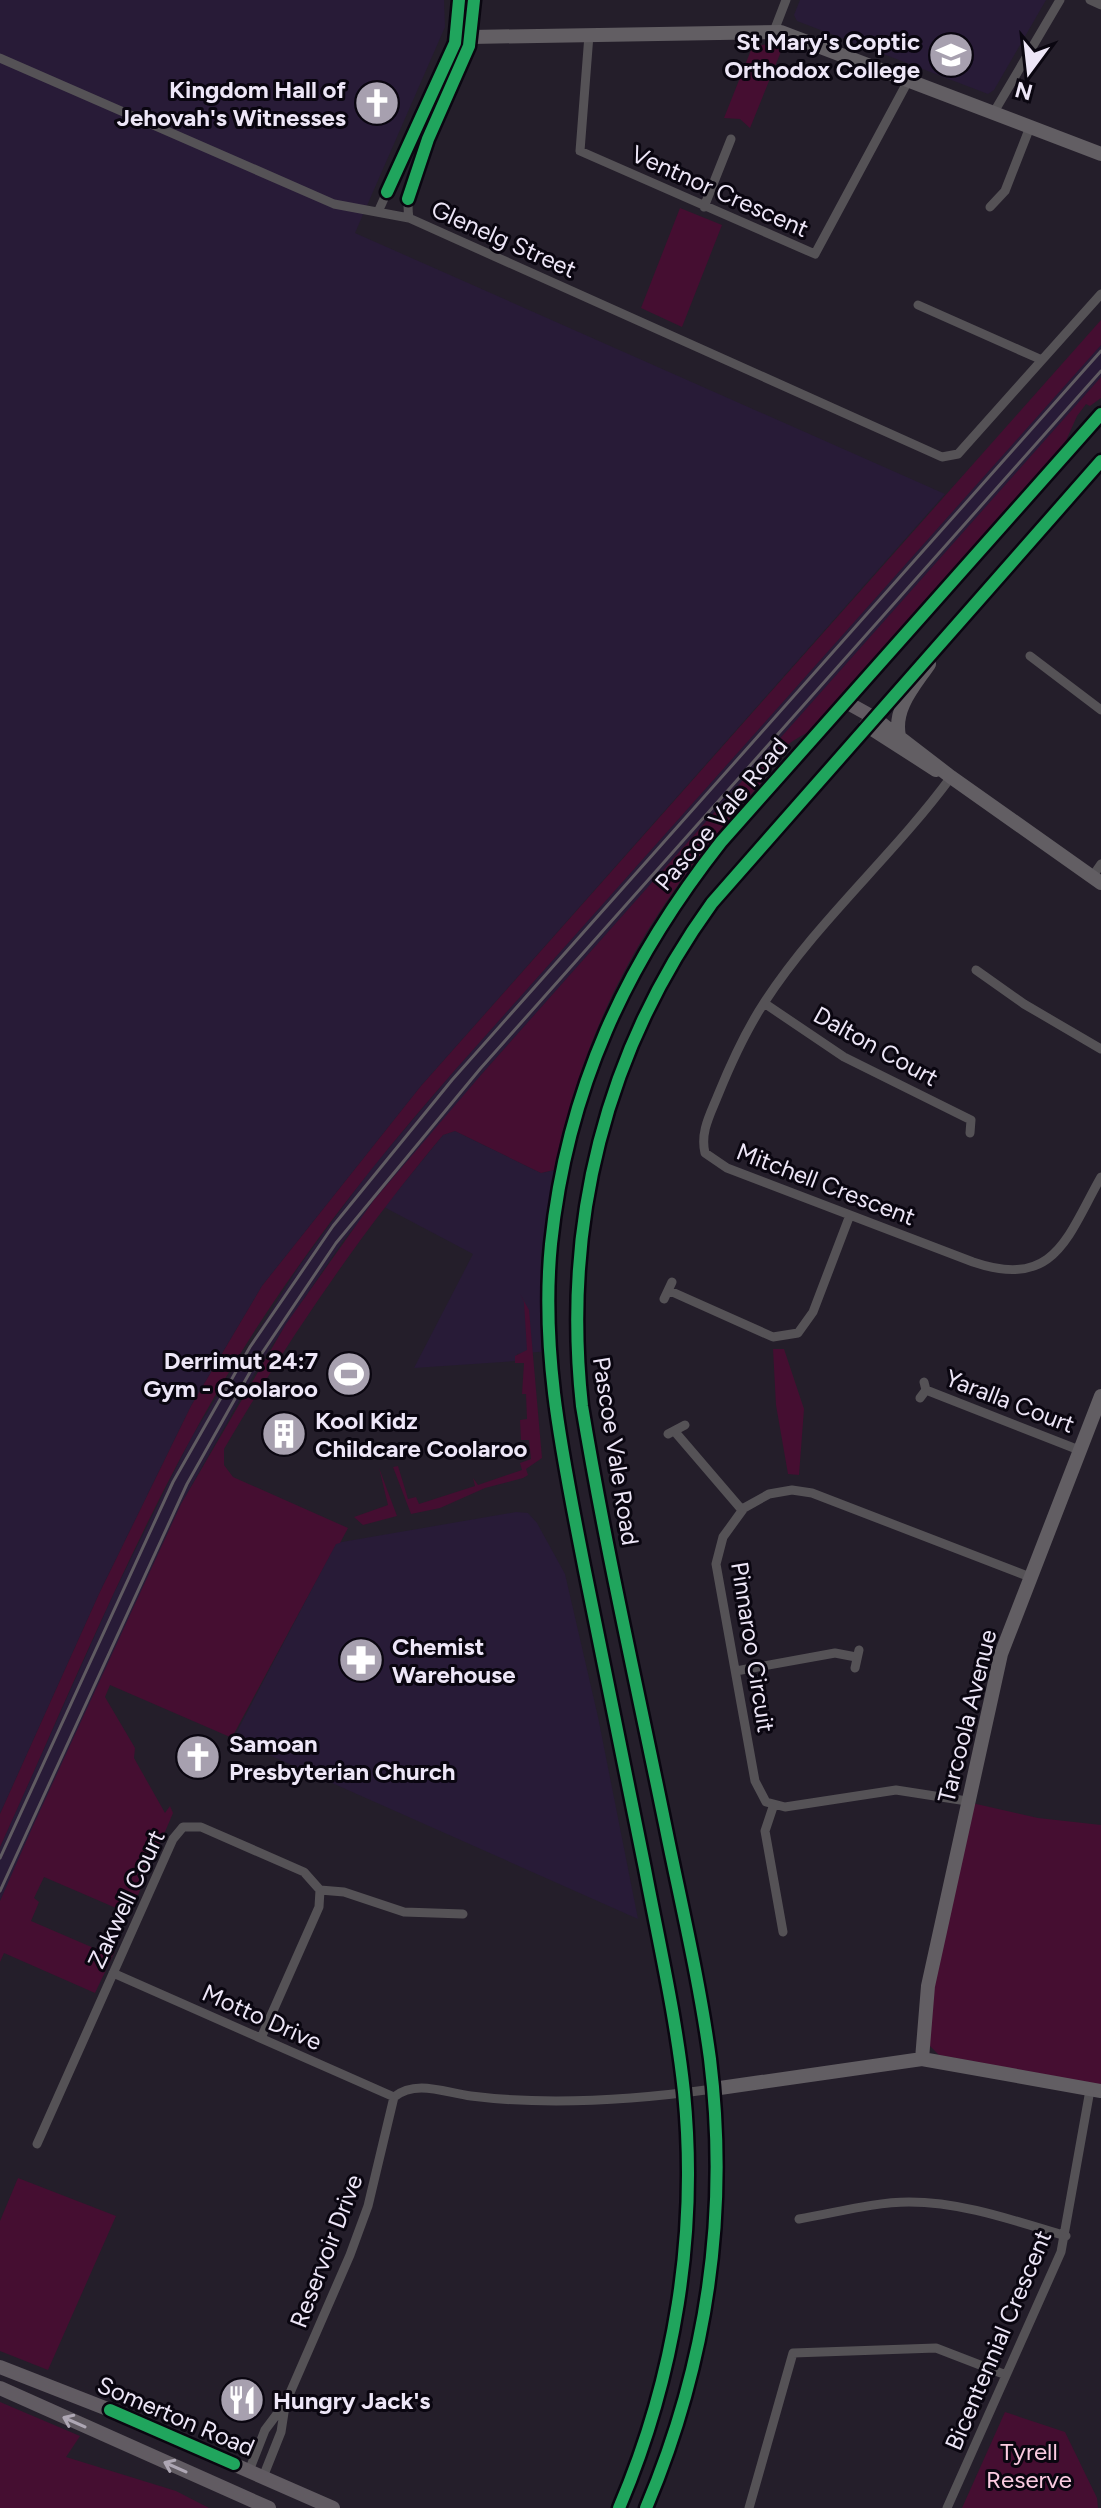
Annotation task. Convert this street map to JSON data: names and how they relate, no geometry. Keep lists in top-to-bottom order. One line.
{"streets":{"main road":["Pascoe Vale Road","Somerton Road"],"street":["Ventnor Crescent","Glenelg Street","Dalton Court","Mitchell Crescent","Yaralla Court","Pinnaroo Circuit","Tarcoola Avenue","Zakwell Court","Motto Drive","Reservoir Drive","Bicentennial Crescent"]},"crossings":[["Dalton Court","Mitchell Crescent"],["Yaralla Court","Tarcoola Avenue"],["Zakwell Court","Motto Drive"],["Motto Drive","Reservoir Drive"],["Reservoir Drive","Somerton Road"]],"parks":["Tyrell Reserve"],"places":{"school or university":["St Mary's Coptic Orthodox College"],"church":["Kingdom Hall of Jehovah's Witnesses","Samoan Presbyterian Church"],"sports":["Derrimut 24:7 Gym - Coolaroo"],"building":["Kool Kidz Childcare Coolaroo"],"pharmacy":["Chemist Warehouse"],"restaurant":["Hungry Jack's"]},"north":"bottom"}
